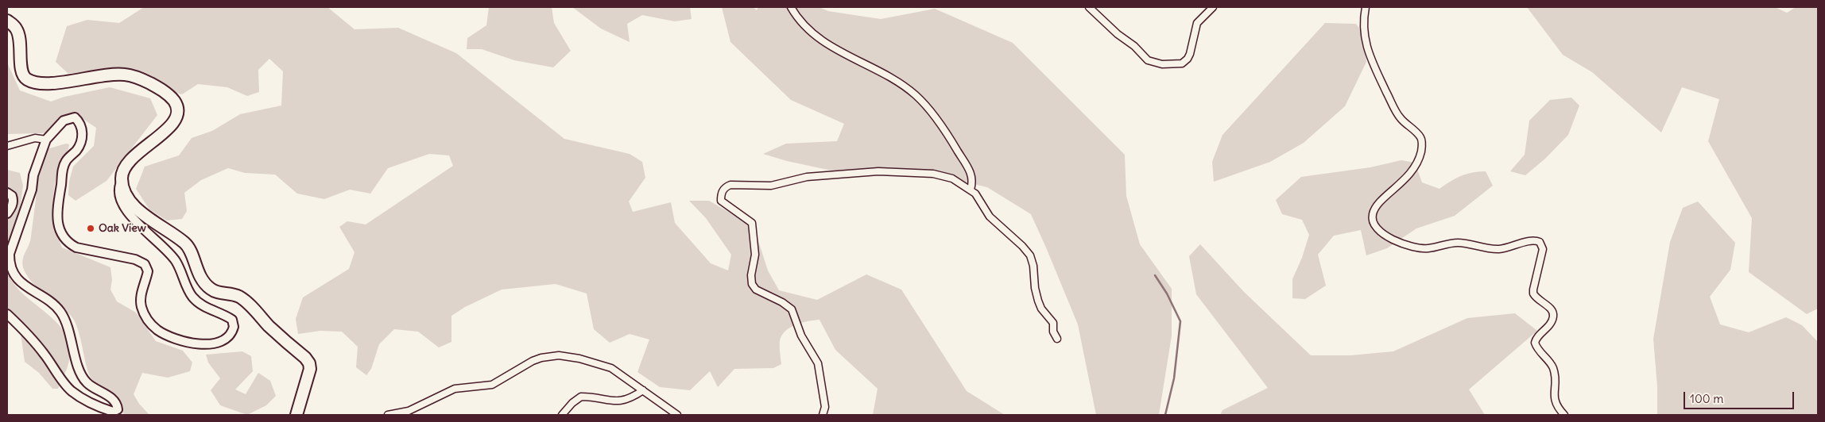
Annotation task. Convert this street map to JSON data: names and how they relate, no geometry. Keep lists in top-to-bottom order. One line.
{"places":["Oak View"],"scale_bar":"100 m"}
